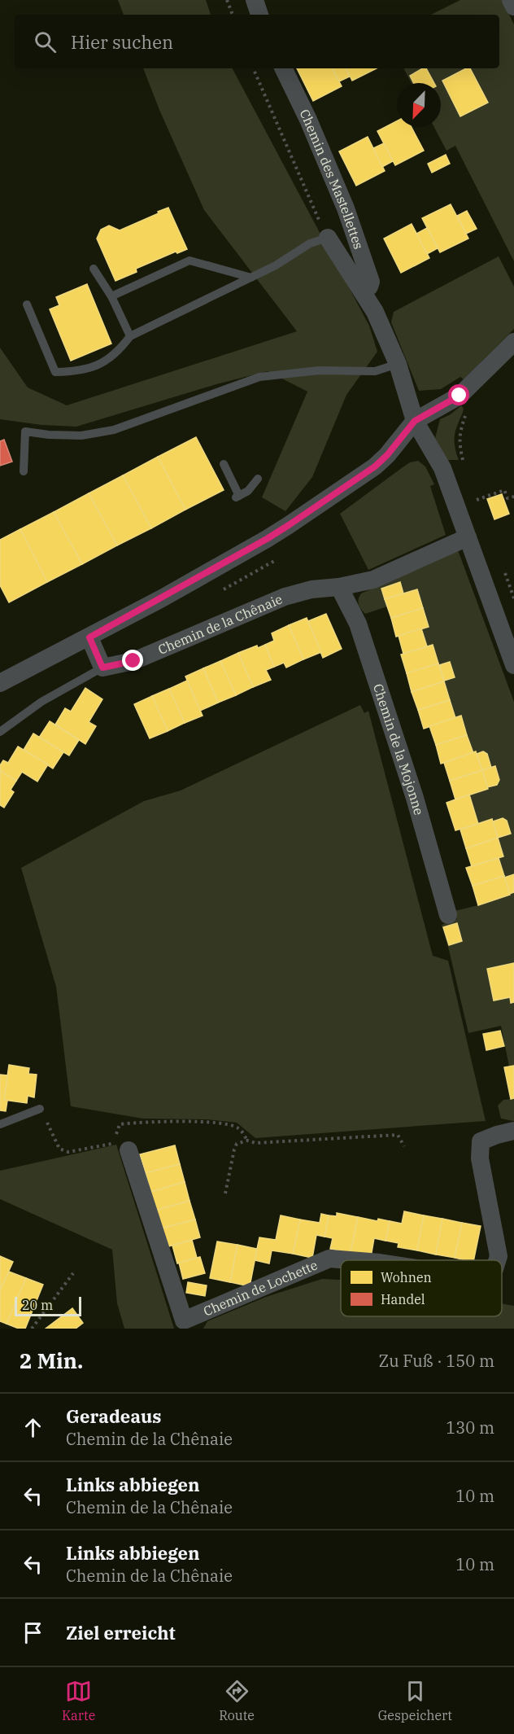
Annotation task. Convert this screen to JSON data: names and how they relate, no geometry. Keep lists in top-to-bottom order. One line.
{"streets":{"street":["Chemin des Mastellettes","Chemin de la Chênaie","Chemin de la Mojonne","Chemin de Lochette"]},"crossings":[["Chemin de la Chênaie","Chemin de la Mojonne"]],"legend":["Wohnen","Handel"],"scale_bar":"20 m","north":"bottom left","page":{"search":"Hier suchen","scale":"20 m","heading":["2 Min.","Zu Fuß · 150 m"],"list":[["Geradeaus","Chemin de la Chênaie","130 m"],["Links abbiegen","Chemin de la Chênaie","10 m"],["Links abbiegen","Chemin de la Chênaie","10 m"],"Ziel erreicht"],"nav":["Karte","Route","Gespeichert"]}}
